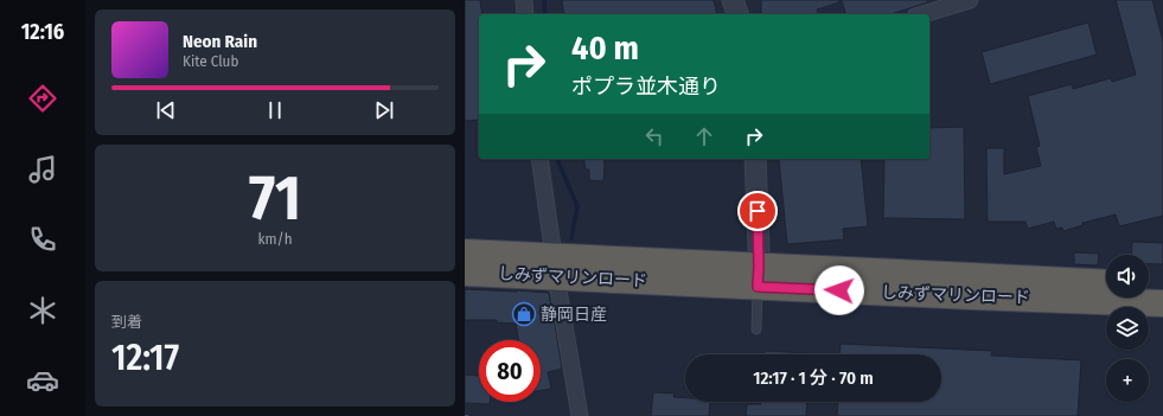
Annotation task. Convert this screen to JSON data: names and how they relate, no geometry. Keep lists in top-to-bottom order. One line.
{"streets":{"highway":["しみずマリンロード"]},"places":{"shop":["静岡日産"]},"page":{"tabs":"12:16","turn":["40 m","ポプラ並木通り"],"song":["Neon Rain","Kite Club"],"tile":[["71","km/h"],["到着","12:17"]],"map_buttons":"+","limit":"80","trip":"12:17 · 1 分 · 70 m"}}
